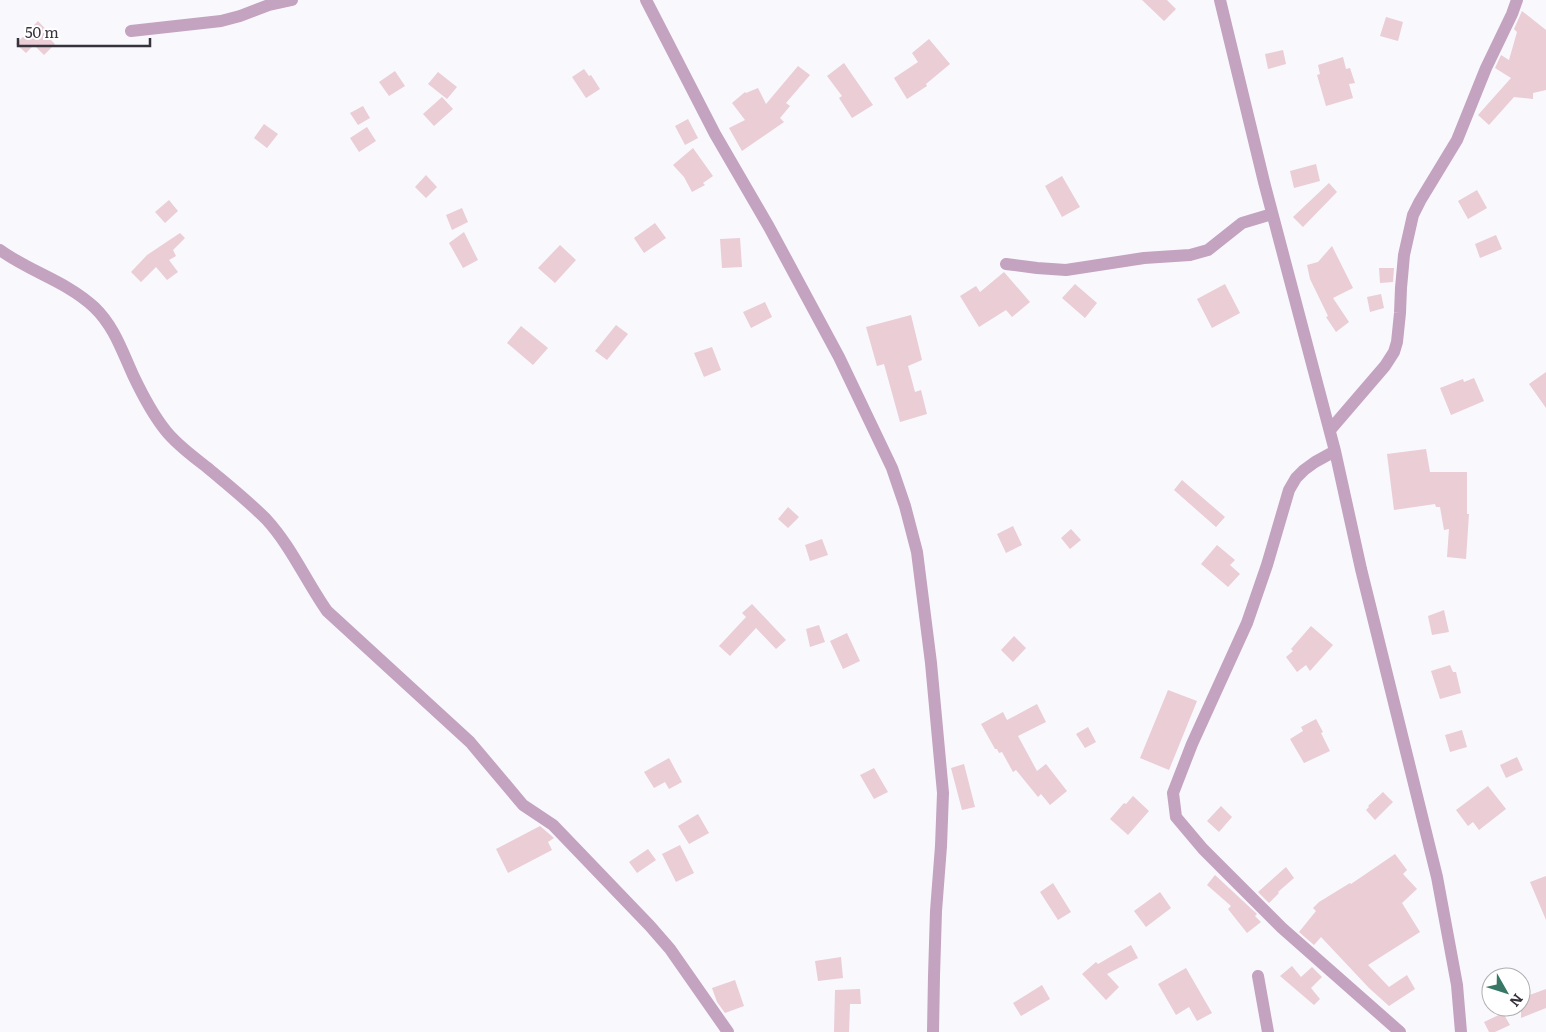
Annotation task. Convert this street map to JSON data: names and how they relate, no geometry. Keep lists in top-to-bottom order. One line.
{"scale_bar":"50 m","north":"bottom right"}
